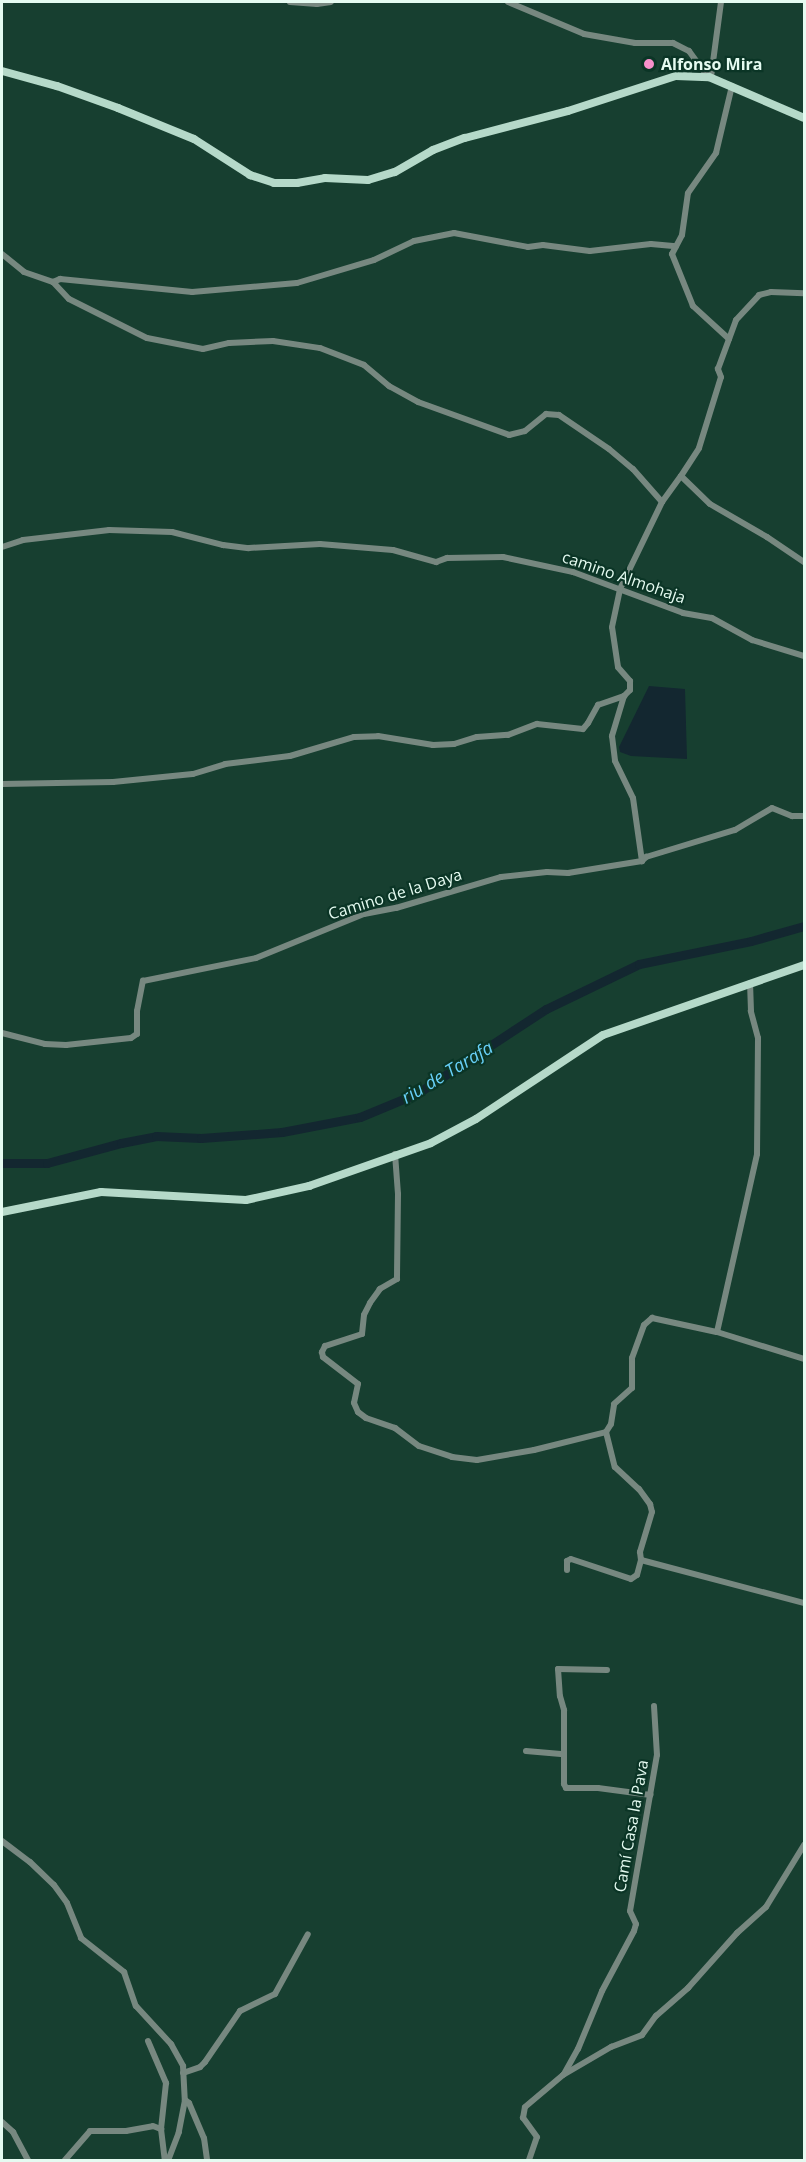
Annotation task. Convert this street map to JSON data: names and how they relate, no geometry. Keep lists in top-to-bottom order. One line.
{"streets":{"street":["camino Almohaja","Camino de la Daya","Camí Casa la Pava"]},"water":["riu de Tarafa"],"places":["Alfonso Mira"]}
